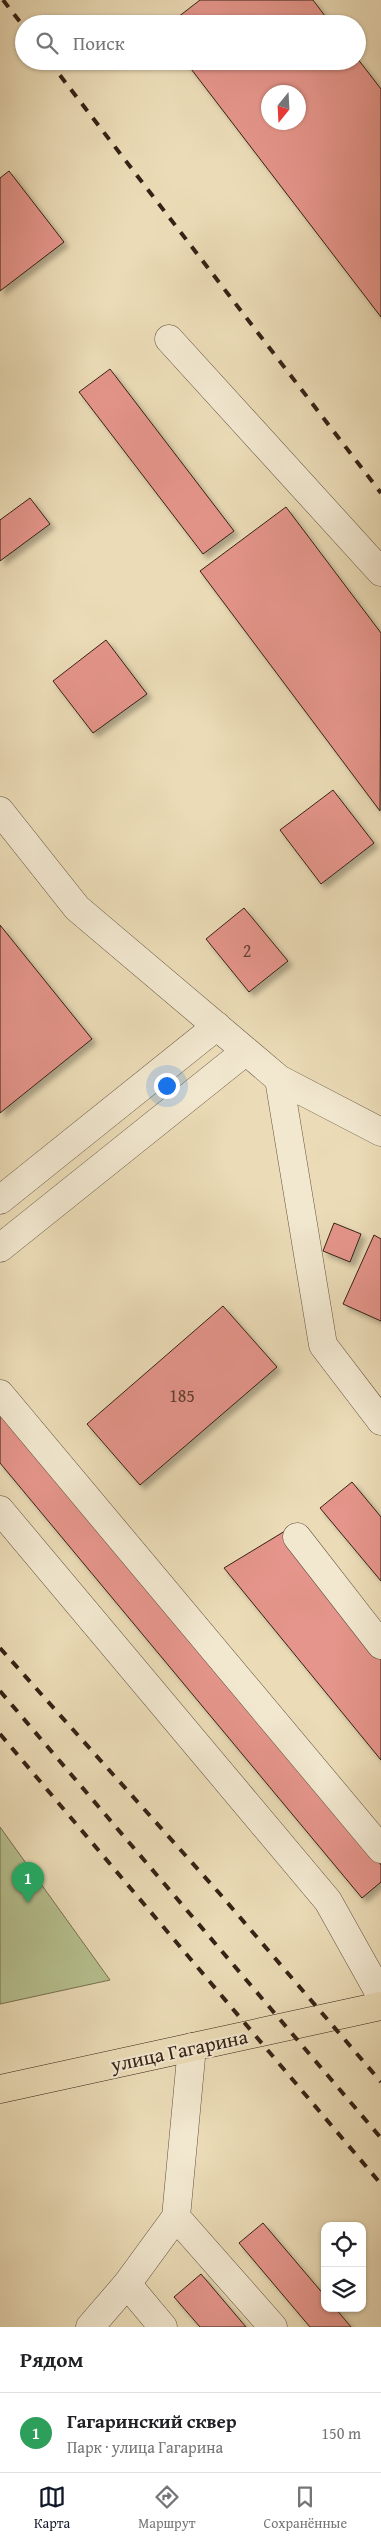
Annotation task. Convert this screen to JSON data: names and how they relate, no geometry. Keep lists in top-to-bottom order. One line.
{"streets":{"main road":["улица Гагарина"]},"house_numbers":["2","185"],"north":"bottom","page":{"search":"Поиск","pins":"1","heading":"Рядом","list":[{"mark":"1","name":"Гагаринский сквер","note":"Парк · улица Гагарина","value":"150 m"}],"nav":["Карта","Маршрут","Сохранённые"]}}
